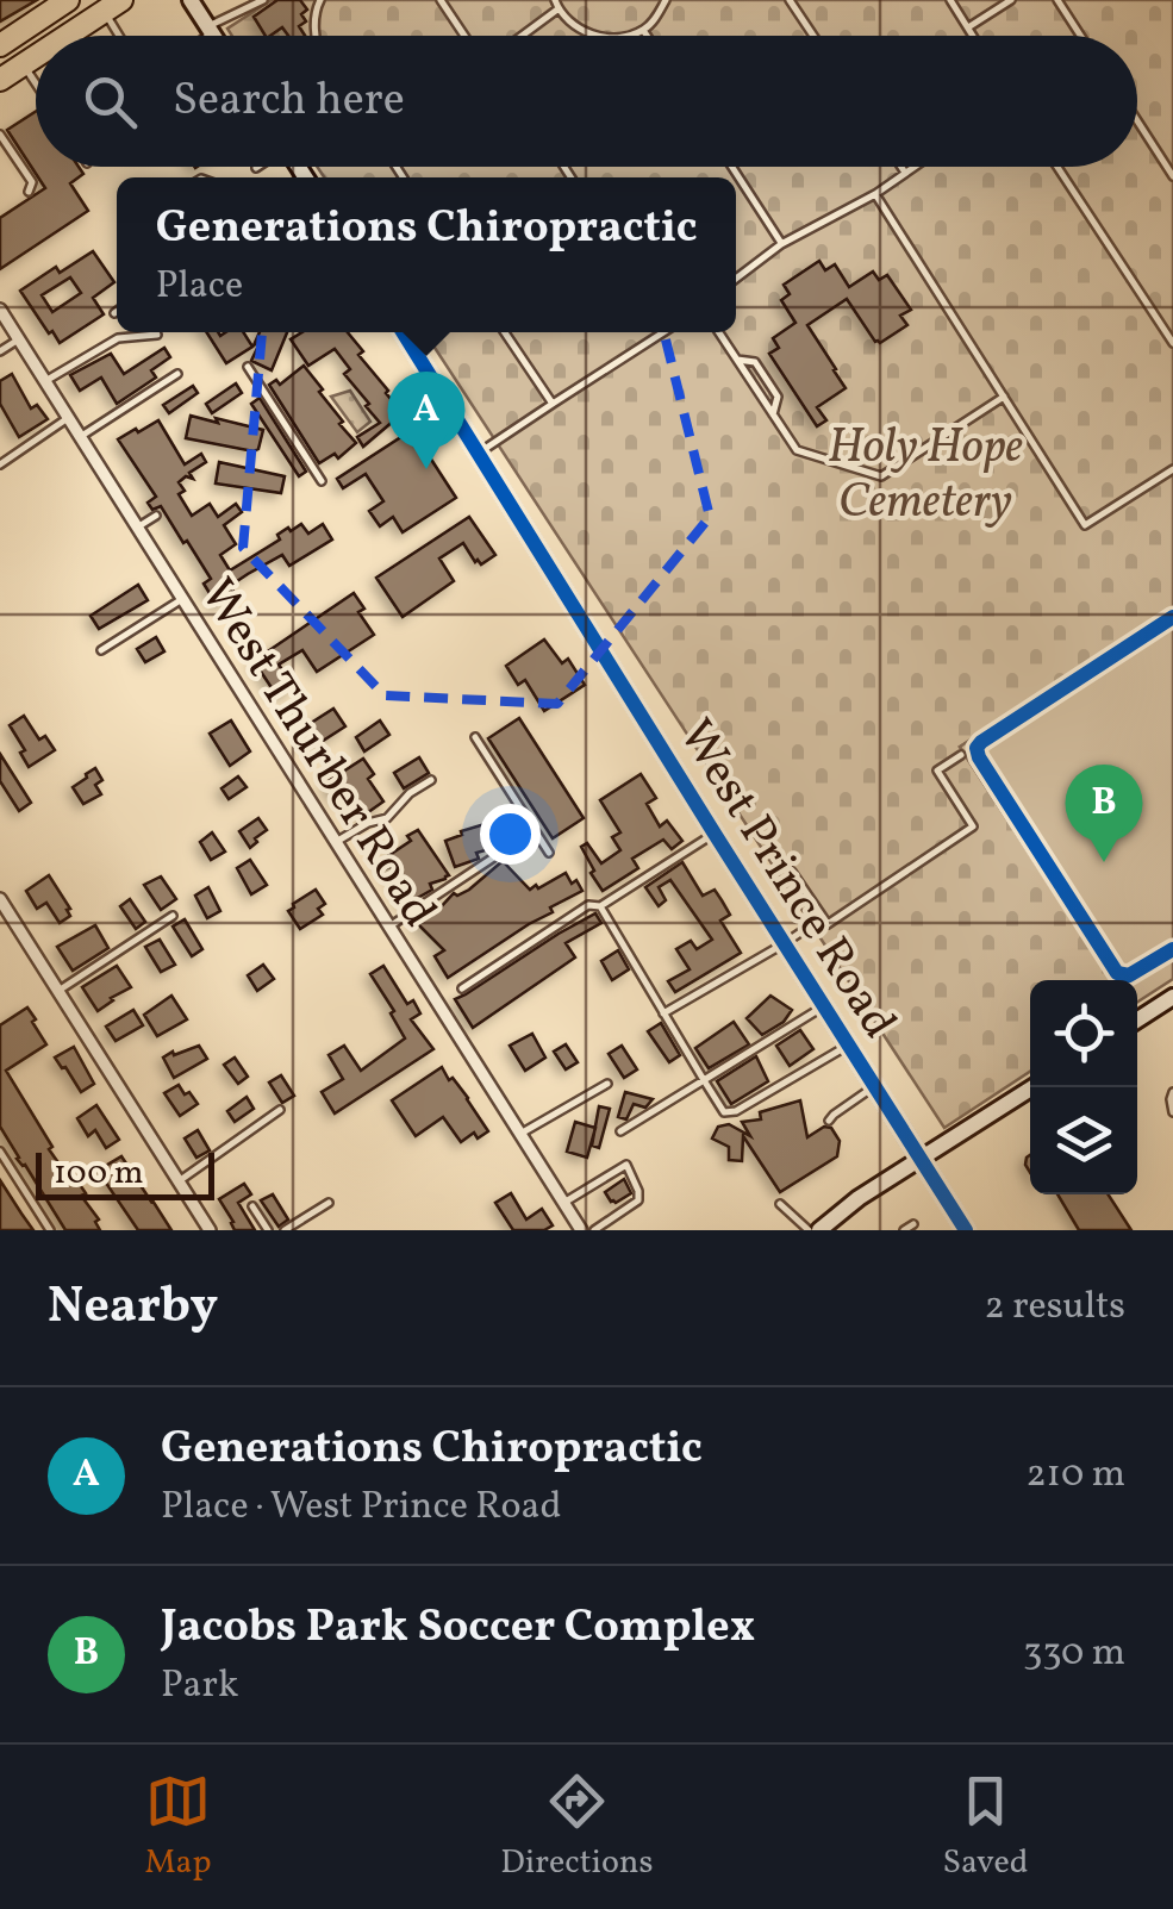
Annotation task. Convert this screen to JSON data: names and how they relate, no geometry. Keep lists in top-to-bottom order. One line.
{"streets":{"main road":["West Prince Road"],"street":["West Thurber Road"]},"parks":["Holy Hope Cemetery"],"scale_bar":"100 m","page":{"search":"Search here","popup":["Generations Chiropractic","Place"],"pins":["A","B"],"scale":"100 m","heading":["Nearby","2 results"],"list":[{"mark":"A","name":"Generations Chiropractic","note":"Place · West Prince Road","value":"210 m"},{"mark":"B","name":"Jacobs Park Soccer Complex","note":"Park","value":"330 m"}],"nav":["Map","Directions","Saved"]}}
